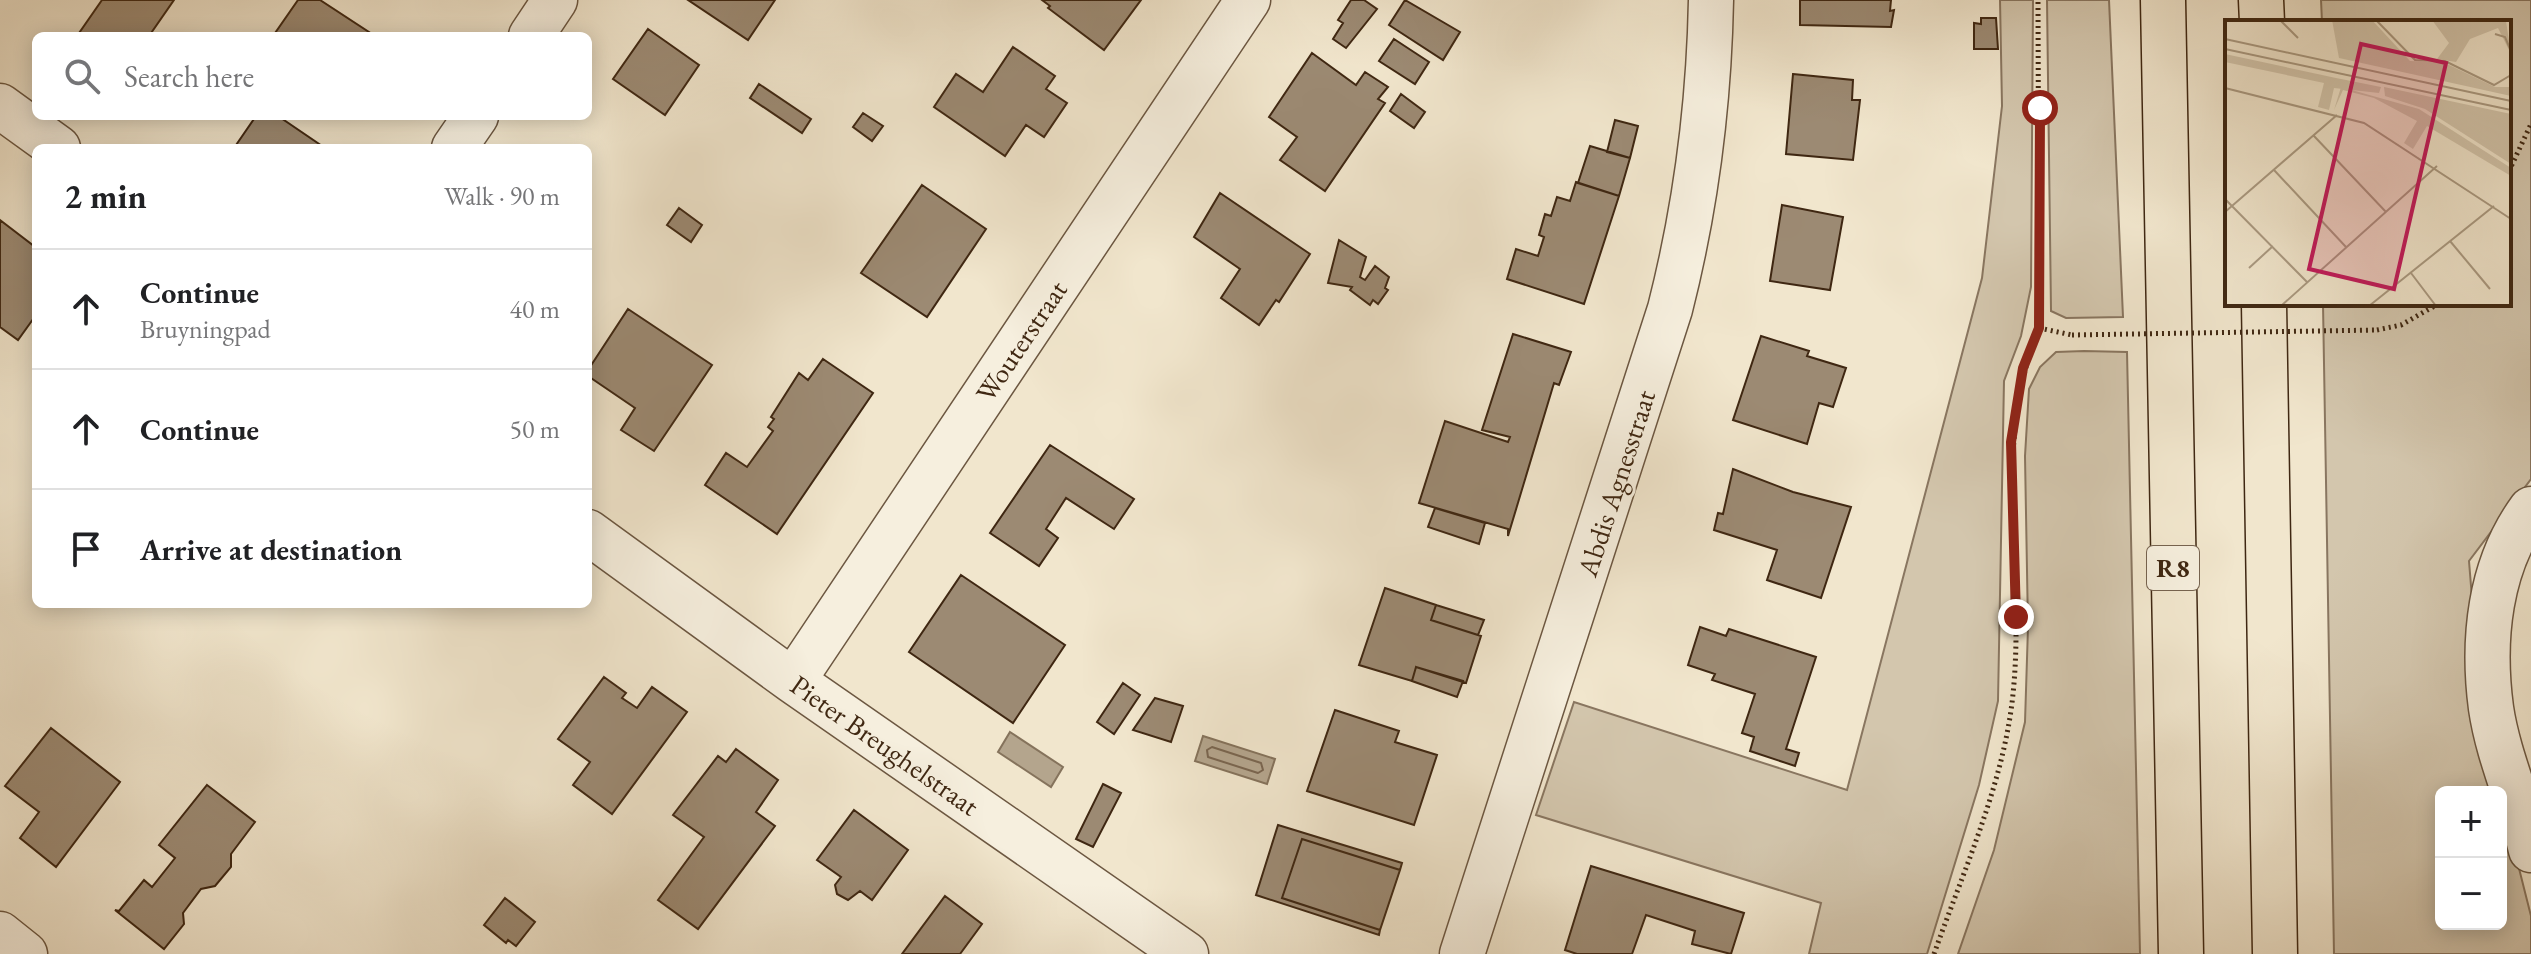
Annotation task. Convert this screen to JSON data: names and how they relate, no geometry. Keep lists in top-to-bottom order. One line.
{"streets":{"highway":["R8"],"street":["Wouterstraat","Abdis Agnesstraat","Pieter Breughelstraat"]},"crossings":[["Wouterstraat","Pieter Breughelstraat"]],"page":{"search":"Search here","heading":["2 min","Walk · 90 m"],"list":[["Continue","Bruyningpad","40 m"],["Continue","50 m"],"Arrive at destination"],"map_buttons":["+","−"]}}
